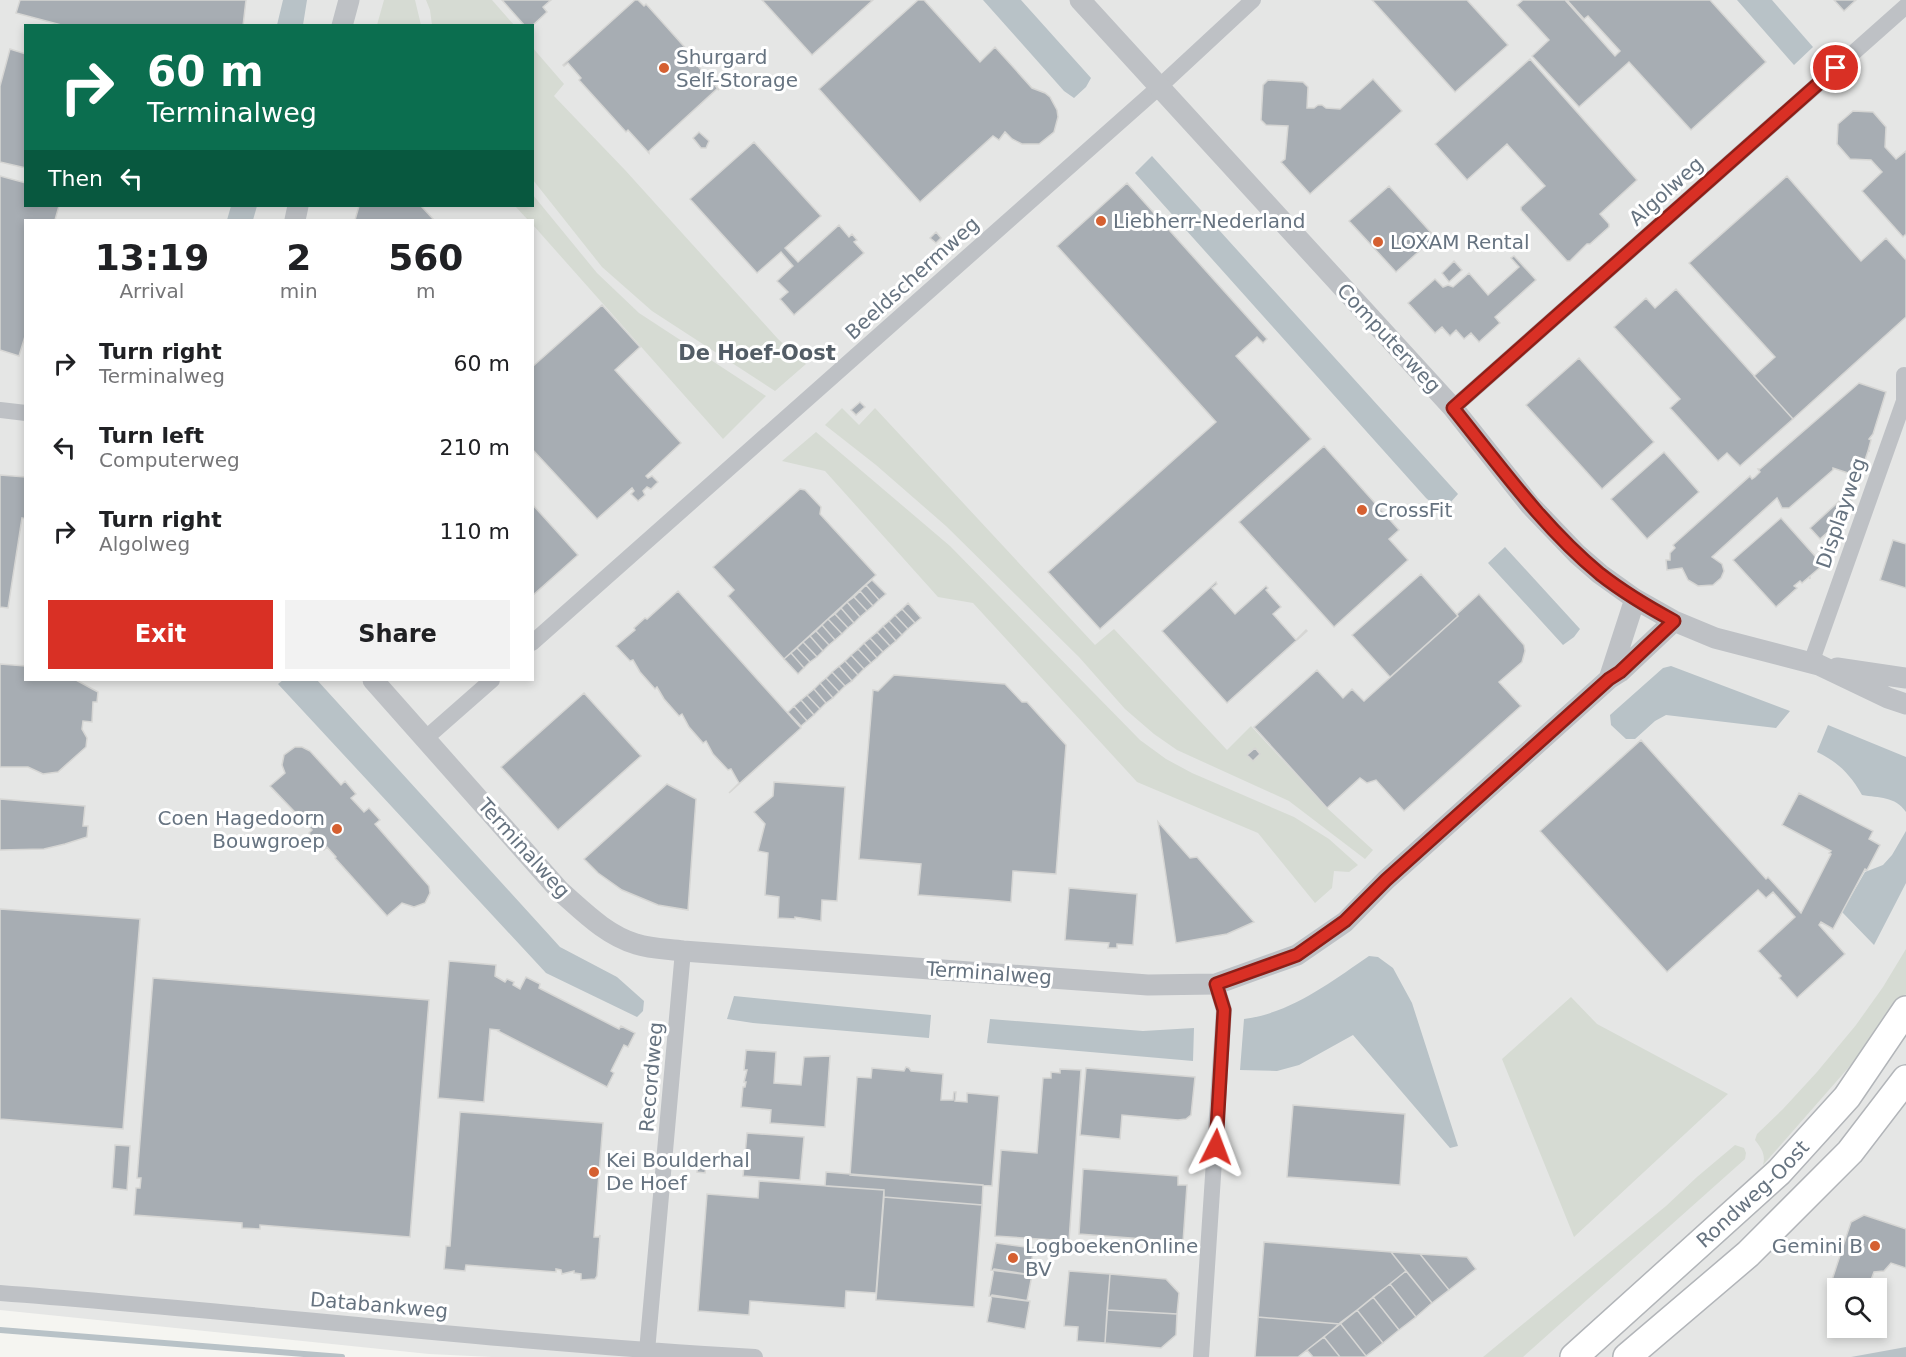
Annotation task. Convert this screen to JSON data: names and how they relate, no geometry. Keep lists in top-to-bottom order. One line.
{"streets":{"main road":["Rondweg-Oost"],"street":["Algolweg","Beeldschermweg","Computerweg","Displayweg","Terminalweg","Recordweg","Databankweg"]},"crossings":[["Algolweg","Computerweg"],["Beeldschermweg","Computerweg"],["Computerweg","Displayweg"],["Computerweg","Terminalweg"],["Terminalweg","Recordweg"],["Recordweg","Databankweg"]],"districts":["De Hoef-Oost"],"places":["Shurgard Self-Storage","Liebherr-Nederland","LOXAM Rental","CrossFit","Coen Hagedoorn Bouwgroep","Kei Boulderhal De Hoef","Gemini B","LogboekenOnline BV"],"page":{"turn":["60 m","Terminalweg"],"then":"Then","eta":["13:19","Arrival","2","min","560","m"],"list":[{"name":"Turn right","note":"Terminalweg","value":"60 m"},{"name":"Turn left","note":"Computerweg","value":"210 m"},{"name":"Turn right","note":"Algolweg","value":"110 m"}],"buttons":["Exit","Share"]}}
